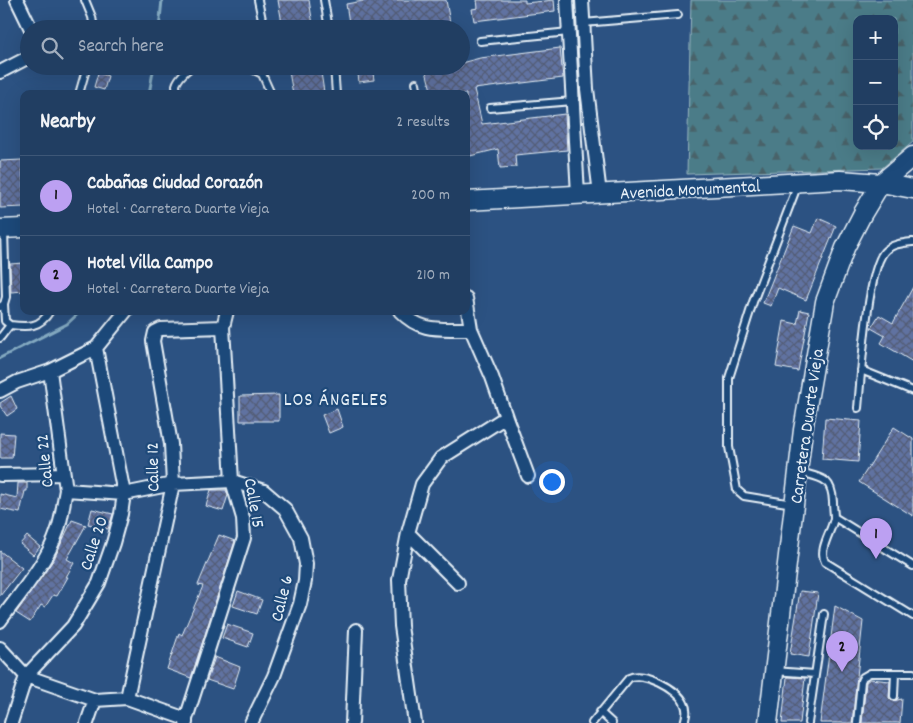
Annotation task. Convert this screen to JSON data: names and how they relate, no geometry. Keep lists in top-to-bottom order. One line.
{"streets":{"main road":["Avenida Monumental","Carretera Duarte Vieja"],"street":["Calle 22","Calle 12","Calle 15","Calle 20","Calle 6"]},"crossings":[["Avenida Monumental","Carretera Duarte Vieja"],["Calle 12","Calle 15"],["Calle 15","Calle 6"]],"districts":["LOS ÁNGELES"],"page":{"map_buttons":["+","−"],"search":"Search here","heading":["Nearby","2 results"],"list":[{"mark":"1","name":"Cabañas Ciudad Corazón","note":"Hotel · Carretera Duarte Vieja","value":"200 m"},{"mark":"2","name":"Hotel Villa Campo","note":"Hotel · Carretera Duarte Vieja","value":"210 m"}],"pins":["1","2"]}}
